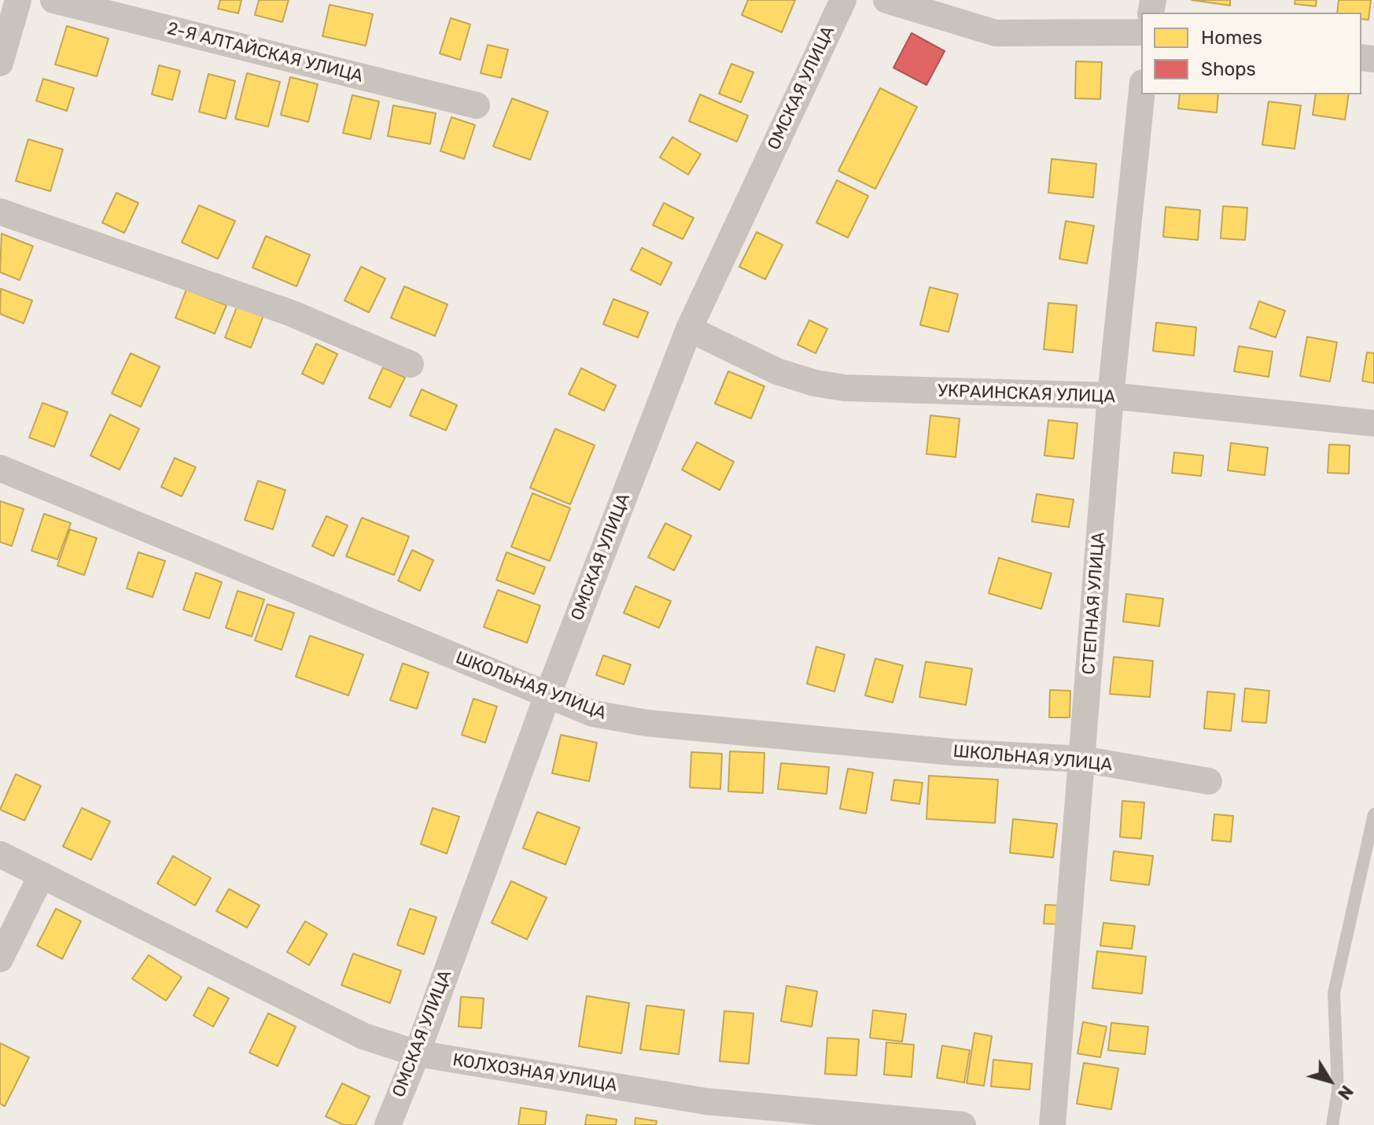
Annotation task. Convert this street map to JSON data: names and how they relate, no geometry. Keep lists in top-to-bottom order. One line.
{"streets":{"street":["2-Я АЛТАЙСКАЯ УЛИЦА","ОМСКАЯ УЛИЦА","УКРАИНСКАЯ УЛИЦА","СТЕПНАЯ УЛИЦА","ШКОЛЬНАЯ УЛИЦА","КОЛХОЗНАЯ УЛИЦА"]},"crossings":[["ОМСКАЯ УЛИЦА","УКРАИНСКАЯ УЛИЦА"],["ОМСКАЯ УЛИЦА","ШКОЛЬНАЯ УЛИЦА"],["ОМСКАЯ УЛИЦА","КОЛХОЗНАЯ УЛИЦА"],["УКРАИНСКАЯ УЛИЦА","СТЕПНАЯ УЛИЦА"],["СТЕПНАЯ УЛИЦА","ШКОЛЬНАЯ УЛИЦА"]],"legend":["Homes","Shops"],"north":"bottom right"}
